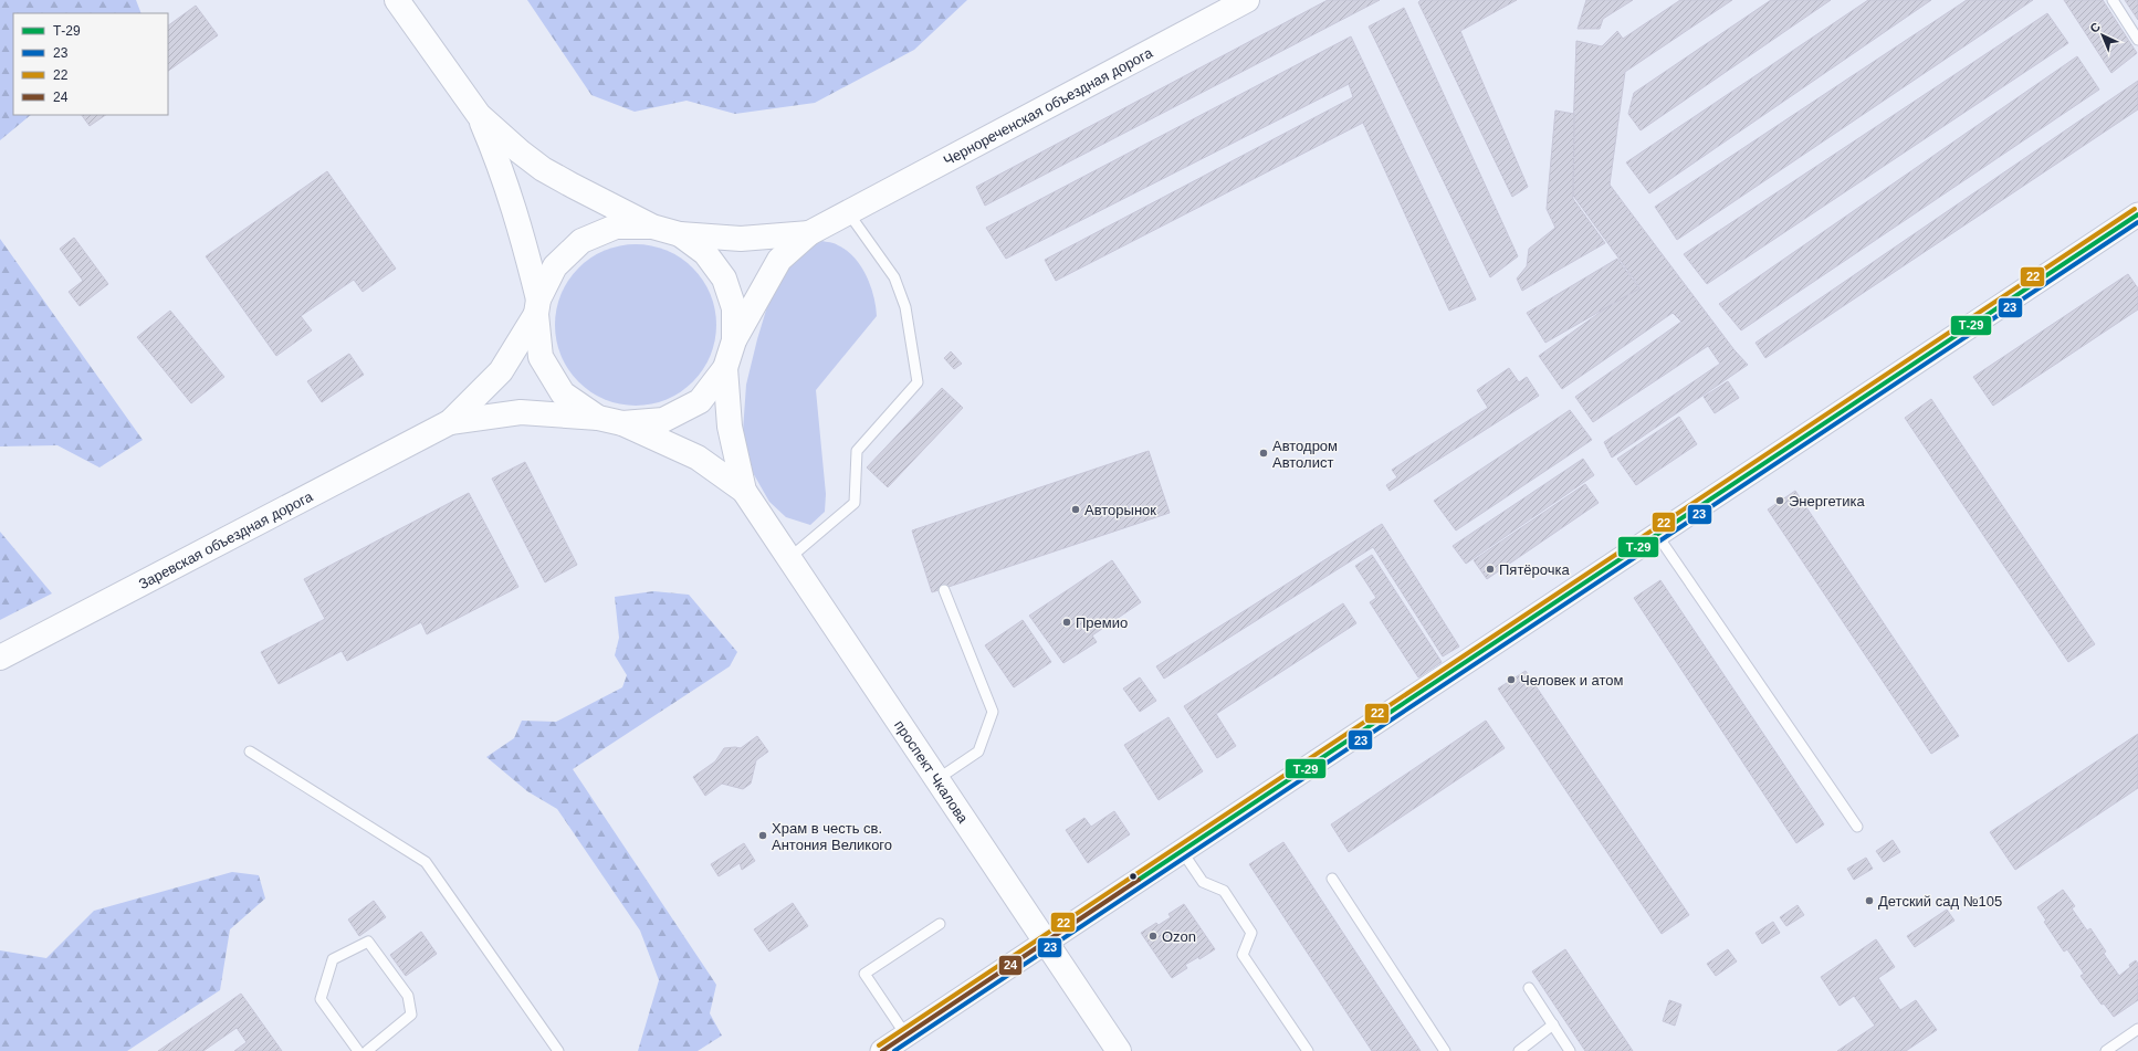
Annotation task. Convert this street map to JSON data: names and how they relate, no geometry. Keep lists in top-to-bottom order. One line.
{"streets":{"main road":["Чернореченская объездная дорога","Заревская объездная дорога","проспект Чкалова"]},"places":["Автодром Автолист","Энергетика","Авторынок","Пятёрочка","Премио","Человек и атом","Храм в честь св. Антония Великого","Детский сад №105","Ozon"],"lines":["transit line 22","transit line Т-29","transit line 23","transit line 24"],"legend":["Т-29","23","22","24"],"north":"top left"}
